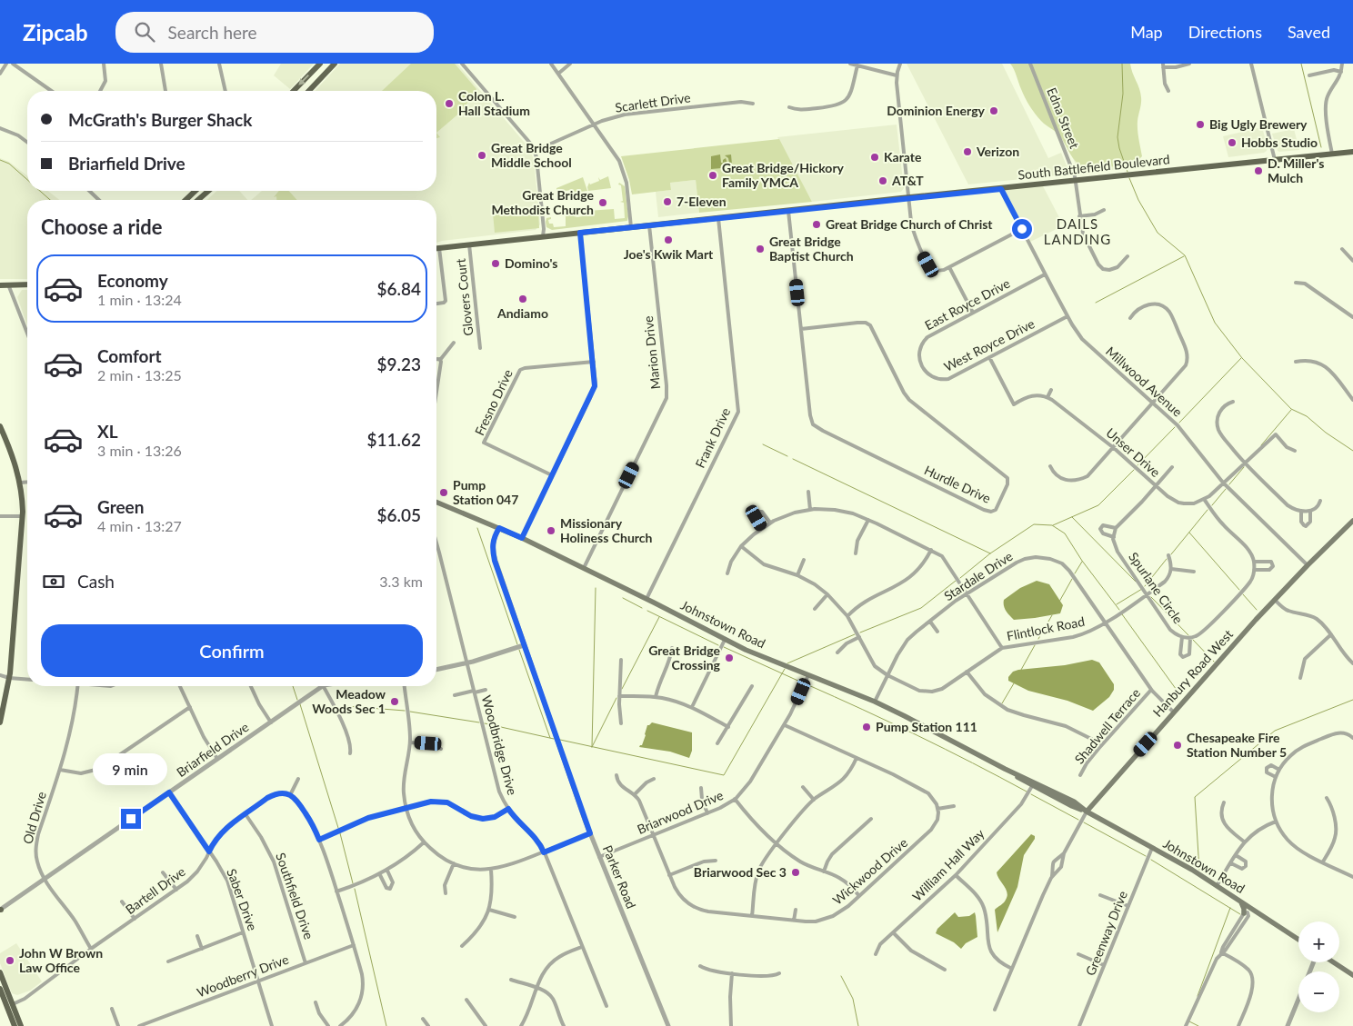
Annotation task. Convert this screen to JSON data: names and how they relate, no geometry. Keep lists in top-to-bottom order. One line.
{"streets":{"main road":["South Battlefield Boulevard","Johnstown Road","Hanbury Road West"],"street":["Scarlett Drive","Edna Street","Glovers Court","East Royce Drive","West Royce Drive","Marion Drive","Millwood Avenue","Fresno Drive","Frank Drive","Unser Drive","Hurdle Drive","Stardale Drive","Spurlane Circle","Flintlock Road","Shadwell Terrace","Woodbridge Drive","Briarfield Drive","Briarwood Drive","Old Drive","William Hall Way","Wickwood Drive","Parker Road","Bartell Drive","Southfield Drive","Saber Drive","Greenway Drive","Woodberry Drive"]},"crossings":[["Edna Street","South Battlefield Boulevard"],["South Battlefield Boulevard","Glovers Court"],["South Battlefield Boulevard","Marion Drive"],["South Battlefield Boulevard","Millwood Avenue"],["South Battlefield Boulevard","Frank Drive"],["South Battlefield Boulevard","Hurdle Drive"],["East Royce Drive","West Royce Drive"],["East Royce Drive","Millwood Avenue"],["West Royce Drive","Millwood Avenue"],["Marion Drive","Johnstown Road"],["Millwood Avenue","Hanbury Road West"],["Frank Drive","Johnstown Road"],["Stardale Drive","Johnstown Road"],["Stardale Drive","Flintlock Road"],["Stardale Drive","Hanbury Road West"],["Stardale Drive","Shadwell Terrace"],["Spurlane Circle","Flintlock Road"],["Johnstown Road","Hanbury Road West"],["Johnstown Road","Briarwood Drive"],["Johnstown Road","William Hall Way"],["Johnstown Road","Parker Road"],["Johnstown Road","Greenway Drive"],["Briarfield Drive","Old Drive"],["Briarfield Drive","Saber Drive"],["Briarwood Drive","Wickwood Drive"],["Briarwood Drive","Parker Road"],["Old Drive","Bartell Drive"],["Bartell Drive","Southfield Drive"],["Bartell Drive","Saber Drive"],["Southfield Drive","Woodberry Drive"],["Saber Drive","Woodberry Drive"]],"districts":["DAILS LANDING"],"places":["Colon L. Hall Stadium","Dominion Energy","Big Ugly Brewery","Hobbs Studio","Verizon","Great Bridge Middle School","Karate","D. Miller's Mulch","Great Bridge/Hickory Family YMCA","AT&T","7-Eleven","Great Bridge Methodist Church","Great Bridge Church of Christ","Joe's Kwik Mart","Great Bridge Baptist Church","Domino's","Andiamo","Pump Station 047","Missionary Holiness Church","Great Bridge Crossing","Meadow Woods Sec 1","Pump Station 111","Chesapeake Fire Station Number 5","Briarwood Sec 3","John W Brown Law Office"],"page":{"header":"Zipcab","search":"Search here","nav":["Map","Directions","Saved"],"banner":["McGrath's Burger Shack","Briarfield Drive"],"heading":"Choose a ride","list":[{"name":"Economy","note":"1 min · 13:24","value":"$6.84"},{"name":"Comfort","note":"2 min · 13:25","value":"$9.23"},{"name":"XL","note":"3 min · 13:26","value":"$11.62"},{"name":"Green","note":"4 min · 13:27","value":"$6.05"}],"pay":["Cash","3.3 km"],"buttons":"Confirm","bubble":"9 min","map_buttons":["+","−"]}}
